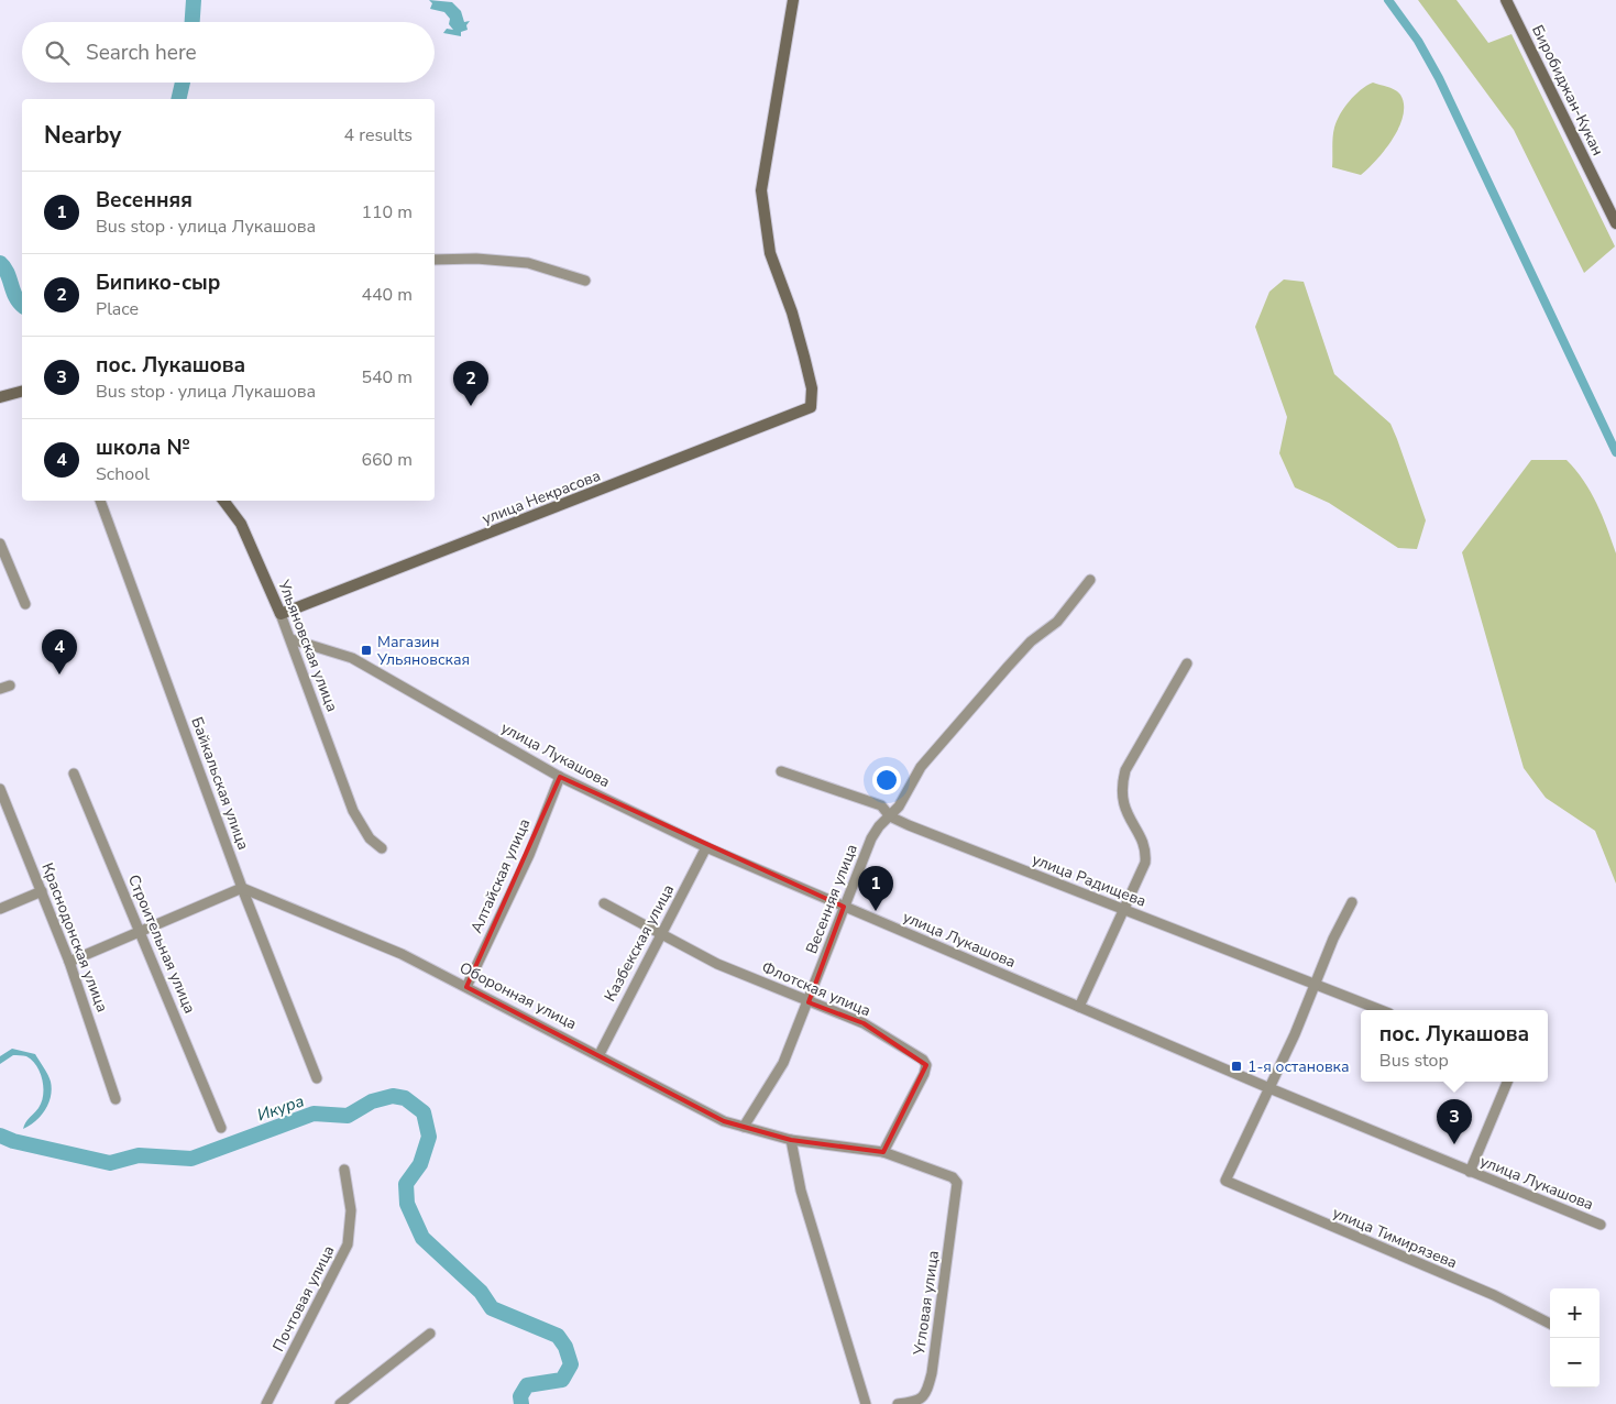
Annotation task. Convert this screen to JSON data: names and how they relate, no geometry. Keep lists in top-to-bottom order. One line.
{"streets":{"street":["Биробиджан-Кукан","улица Некрасова","Ульяновская улица","улица Лукашова","Байкальская улица","Алтайская улица","улица Радищева","Весенняя улица","Краснодонская улица","Казбекская улица","Строительная улица","Флотская улица","Оборонная улица","улица Тимирязева","Почтовая улица","Угловая улица"]},"crossings":[["улица Некрасова","Ульяновская улица"],["Ульяновская улица","улица Лукашова"],["улица Лукашова","Алтайская улица"],["улица Лукашова","Весенняя улица"],["улица Лукашова","Казбекская улица"],["улица Лукашова","улица Тимирязева"],["Байкальская улица","Оборонная улица"],["Алтайская улица","Оборонная улица"],["улица Радищева","Весенняя улица"],["Весенняя улица","Флотская улица"],["Весенняя улица","Оборонная улица"],["Казбекская улица","Флотская улица"],["Казбекская улица","Оборонная улица"],["Флотская улица","Оборонная улица"],["Оборонная улица","Угловая улица"]],"water":["Икура"],"places":{"transit":["Магазин Ульяновская","1-я остановка"]},"page":{"search":"Search here","heading":["Nearby","4 results"],"list":[{"mark":"1","name":"Весенняя","note":"Bus stop · улица Лукашова","value":"110 m"},{"mark":"2","name":"Бипико-сыр","note":"Place","value":"440 m"},{"mark":"3","name":"пос. Лукашова","note":"Bus stop · улица Лукашова","value":"540 m"},{"mark":"4","name":"школа №","note":"School","value":"660 m"}],"pins":["2","4","1","3"],"popup":["пос. Лукашова","Bus stop"],"map_buttons":["+","−"]}}
